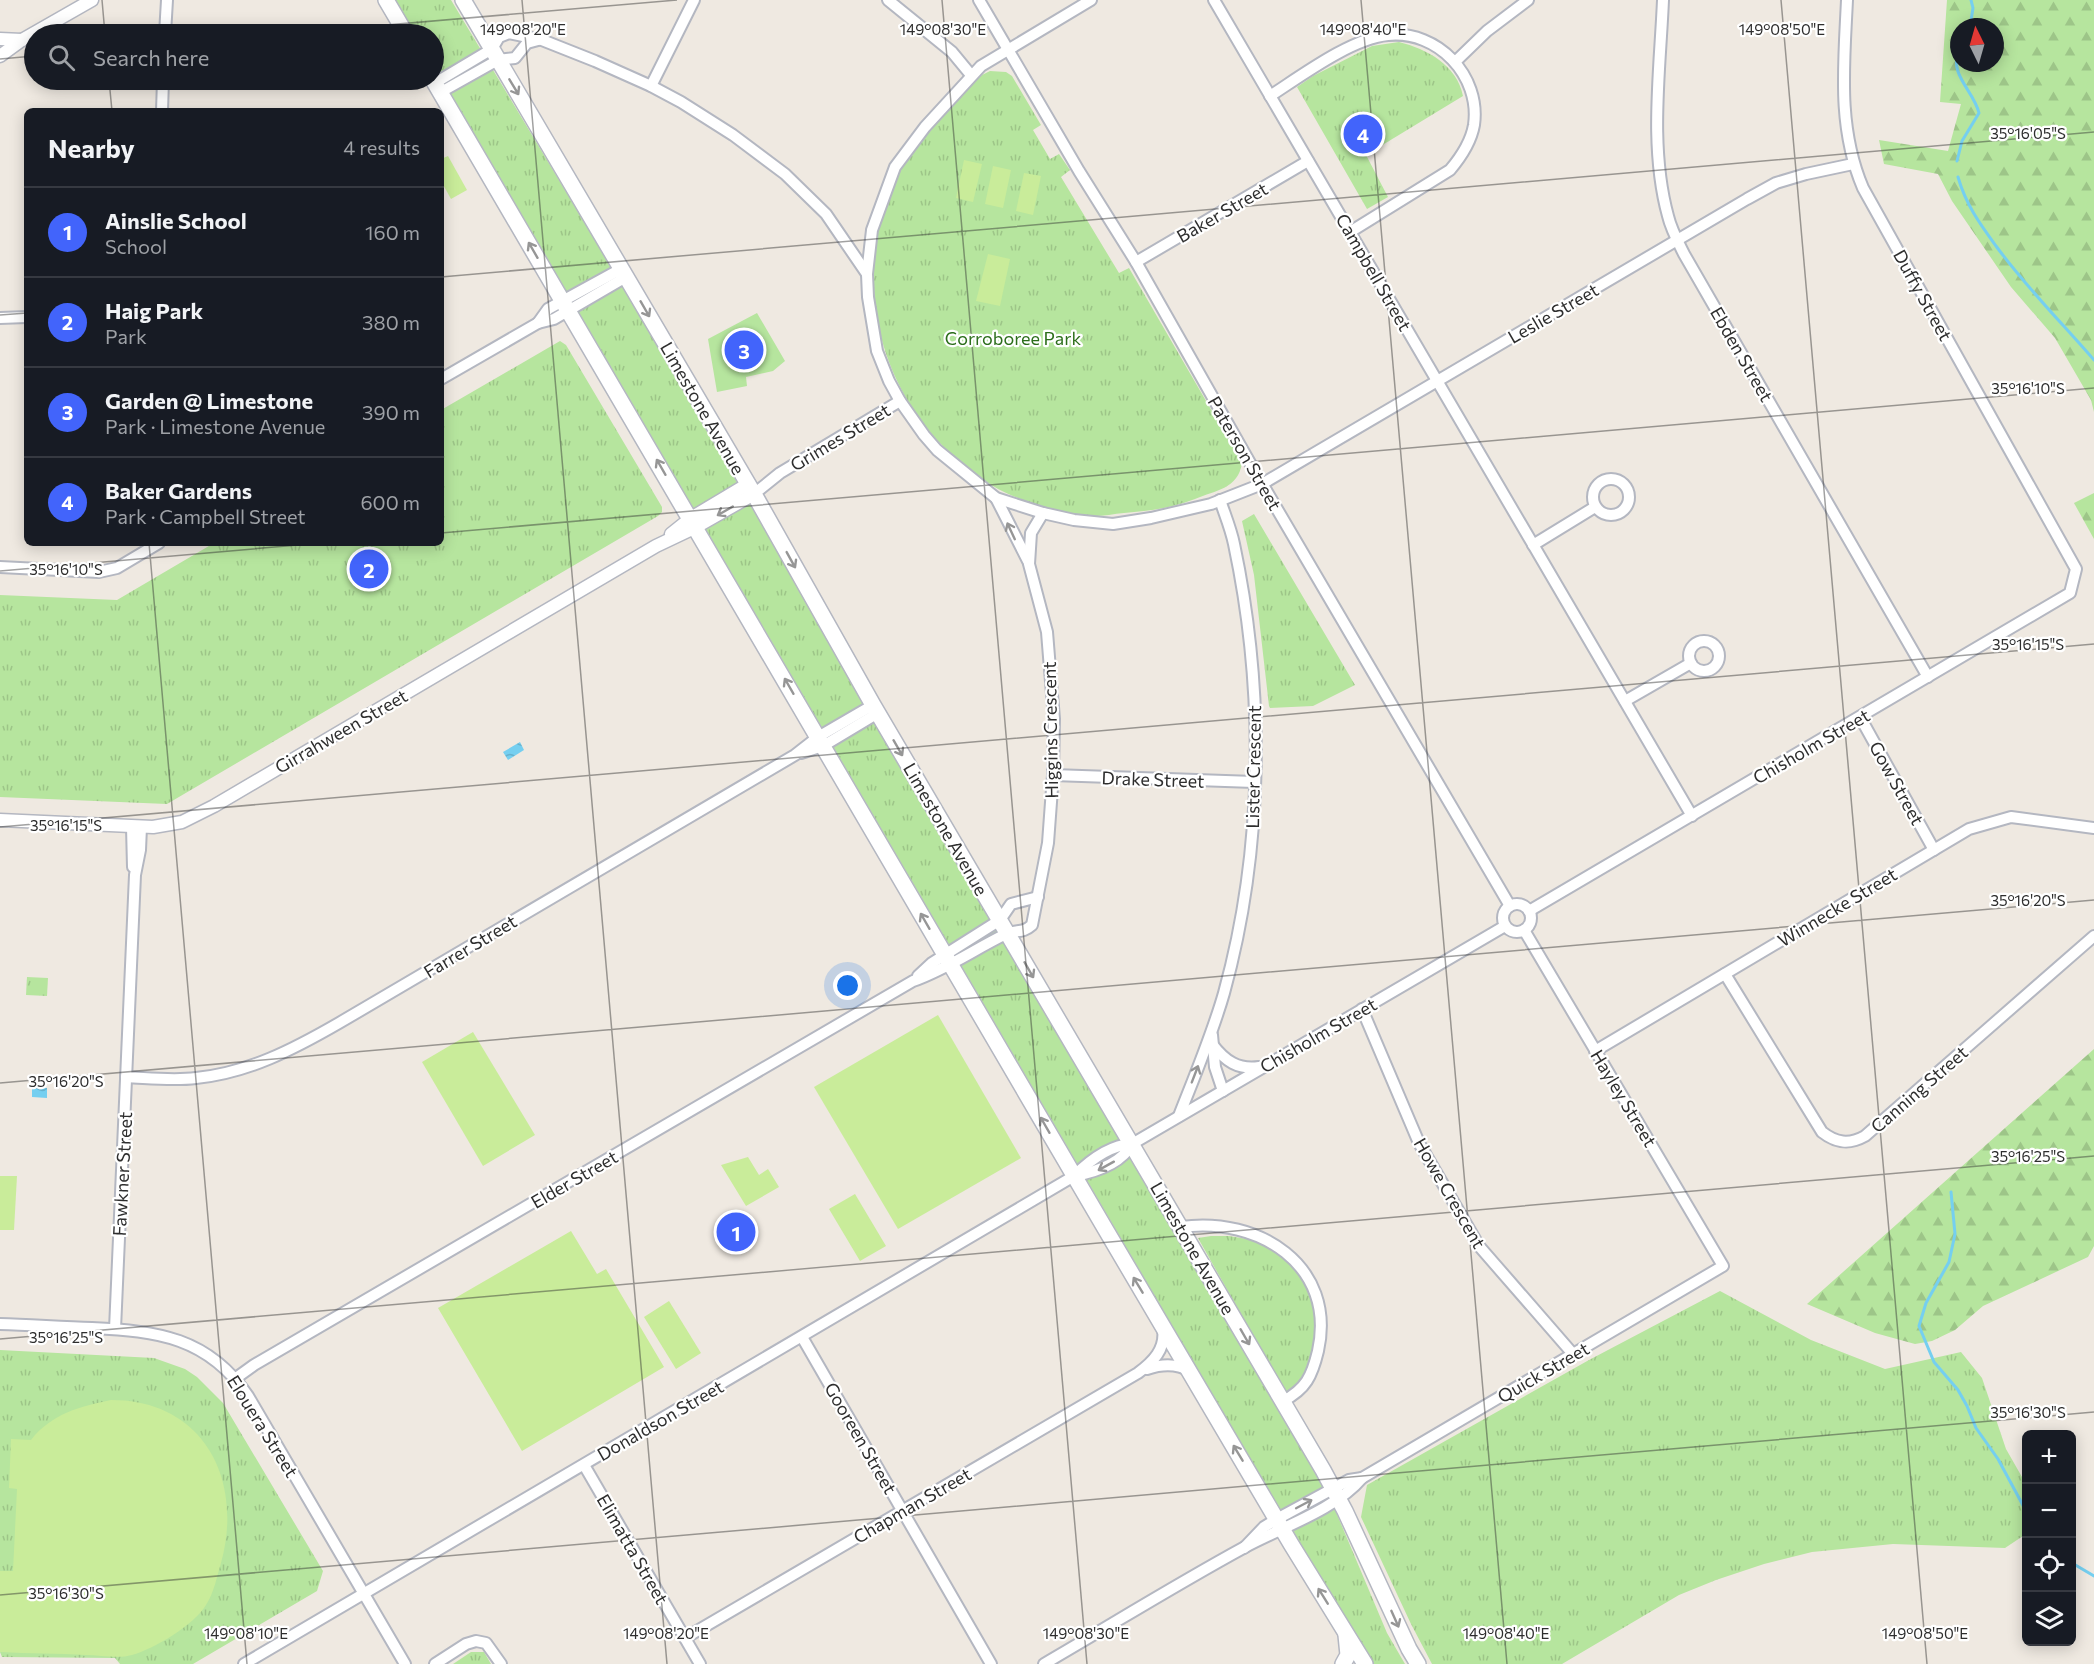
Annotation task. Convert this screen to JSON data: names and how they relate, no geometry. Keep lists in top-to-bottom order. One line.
{"streets":{"main road":["Limestone Avenue"],"street":["Baker Street","Campbell Street","Duffy Street","Leslie Street","Ebden Street","Grimes Street","Paterson Street","Higgins Crescent","Girrahween Street","Chisholm Street","Lister Crescent","Drake Street","Gow Street","Winnecke Street","Farrer Street","Canning Street","Hayley Street","Fawkner Street","Elder Street","Howe Crescent","Quick Street","Donaldson Street","Elouera Street","Gooreen Street","Chapman Street","Elimatta Street"]},"crossings":[["Baker Street","Campbell Street"],["Baker Street","Paterson Street"],["Campbell Street","Leslie Street"],["Campbell Street","Chisholm Street"],["Duffy Street","Leslie Street"],["Duffy Street","Chisholm Street"],["Leslie Street","Ebden Street"],["Leslie Street","Paterson Street"],["Ebden Street","Chisholm Street"],["Limestone Avenue","Grimes Street"],["Limestone Avenue","Higgins Crescent"],["Limestone Avenue","Girrahween Street"],["Limestone Avenue","Chisholm Street"],["Limestone Avenue","Farrer Street"],["Limestone Avenue","Elder Street"],["Limestone Avenue","Quick Street"],["Grimes Street","Girrahween Street"],["Paterson Street","Chisholm Street"],["Paterson Street","Hayley Street"],["Higgins Crescent","Drake Street"],["Higgins Crescent","Elder Street"],["Girrahween Street","Fawkner Street"],["Chisholm Street","Lister Crescent"],["Chisholm Street","Gow Street"],["Chisholm Street","Hayley Street"],["Chisholm Street","Howe Crescent"],["Chisholm Street","Donaldson Street"],["Lister Crescent","Drake Street"],["Gow Street","Winnecke Street"],["Winnecke Street","Canning Street"],["Winnecke Street","Hayley Street"],["Farrer Street","Fawkner Street"],["Hayley Street","Quick Street"],["Fawkner Street","Elouera Street"],["Elder Street","Elouera Street"],["Howe Crescent","Quick Street"],["Donaldson Street","Elouera Street"],["Donaldson Street","Gooreen Street"],["Donaldson Street","Elimatta Street"],["Gooreen Street","Chapman Street"],["Chapman Street","Elimatta Street"]],"parks":["Corroboree Park"],"north":"top","page":{"search":"Search here","heading":["Nearby","4 results"],"pins":["4","3","2","1"],"list":[{"mark":"1","name":"Ainslie School","note":"School","value":"160 m"},{"mark":"2","name":"Haig Park","note":"Park","value":"380 m"},{"mark":"3","name":"Garden @ Limestone","note":"Park · Limestone Avenue","value":"390 m"},{"mark":"4","name":"Baker Gardens","note":"Park · Campbell Street","value":"600 m"}],"map_buttons":["+","−"]},"coordinates":["149°08'20\"E","149°08'30\"E","149°08'40\"E","149°08'50\"E","35°16'05\"S","35°16'10\"S","35°16'15\"S","35°16'20\"S","35°16'25\"S","35°16'30\"S","149°08'10\"E"]}
